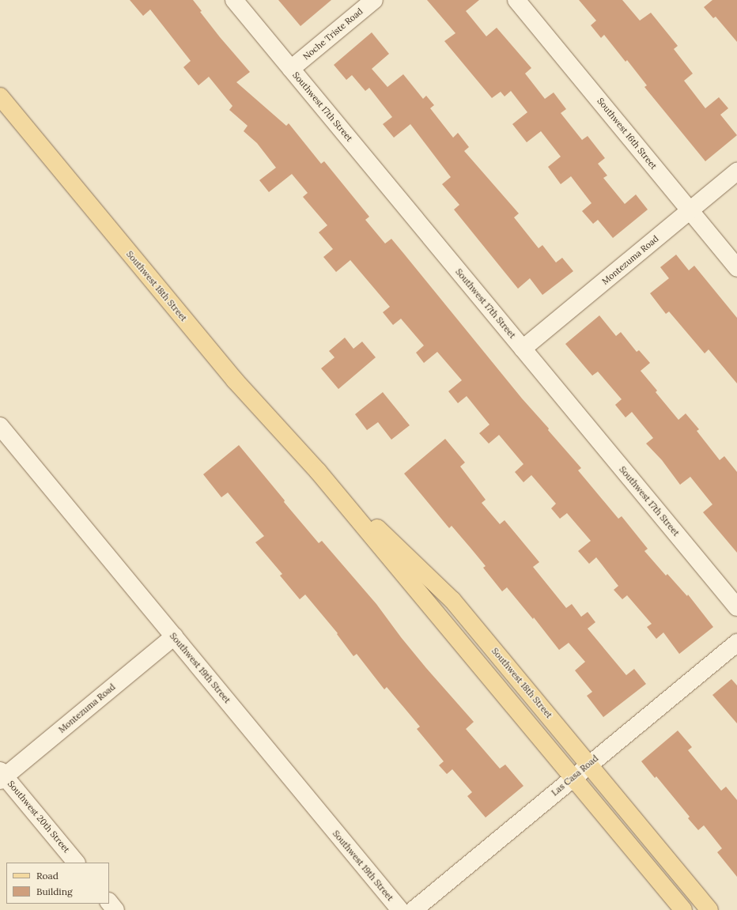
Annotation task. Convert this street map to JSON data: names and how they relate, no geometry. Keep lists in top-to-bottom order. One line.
{"streets":{"main road":["Southwest 18th Street"],"street":["Noche Triste Road","Southwest 17th Street","Southwest 16th Street","Montezuma Road","Southwest 19th Street","Las Casa Road","Southwest 20th Street"]},"crossings":[["Noche Triste Road","Southwest 17th Street"],["Southwest 17th Street","Montezuma Road"],["Southwest 16th Street","Montezuma Road"],["Montezuma Road","Southwest 19th Street"],["Montezuma Road","Southwest 20th Street"],["Southwest 18th Street","Las Casa Road"]],"legend":["Road","Building"]}
